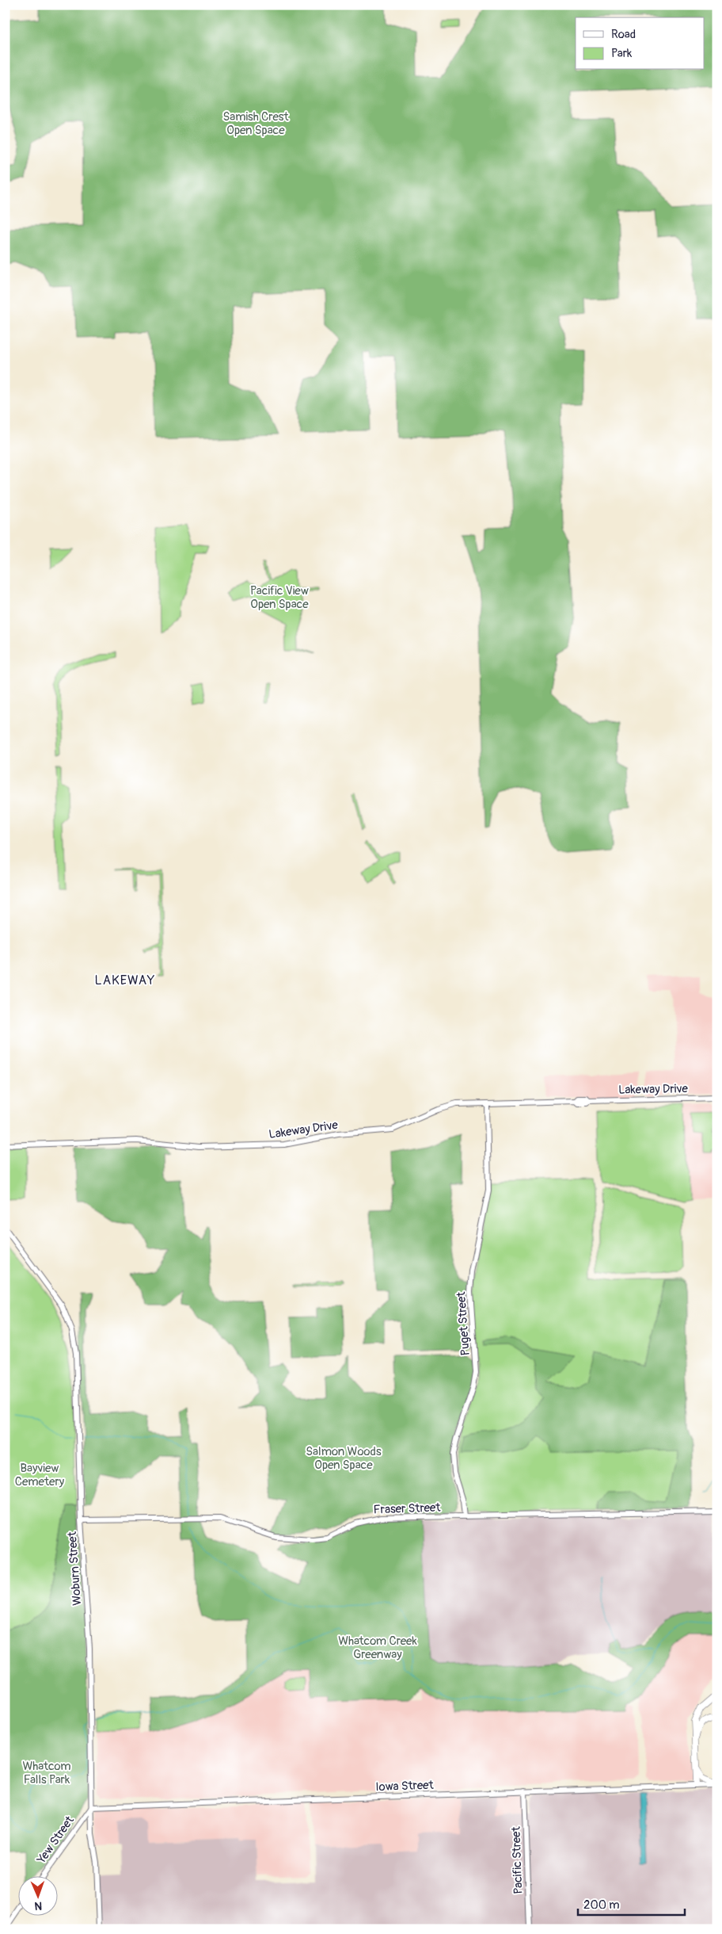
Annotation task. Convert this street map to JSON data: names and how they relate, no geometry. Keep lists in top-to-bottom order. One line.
{"streets":{"street":["Lakeway Drive","Puget Street","Fraser Street","Woburn Street","Iowa Street","Yew Street","Pacific Street"]},"crossings":[["Lakeway Drive","Puget Street"],["Puget Street","Fraser Street"],["Fraser Street","Woburn Street"],["Woburn Street","Iowa Street"],["Woburn Street","Yew Street"],["Iowa Street","Yew Street"],["Iowa Street","Pacific Street"]],"districts":["LAKEWAY"],"parks":["Samish Crest Open Space","Pacific View Open Space","Salmon Woods Open Space","Bayview Cemetery","Whatcom Creek Greenway","Whatcom Falls Park"],"legend":["Road","Park"],"scale_bar":"200 m","north":"bottom"}
